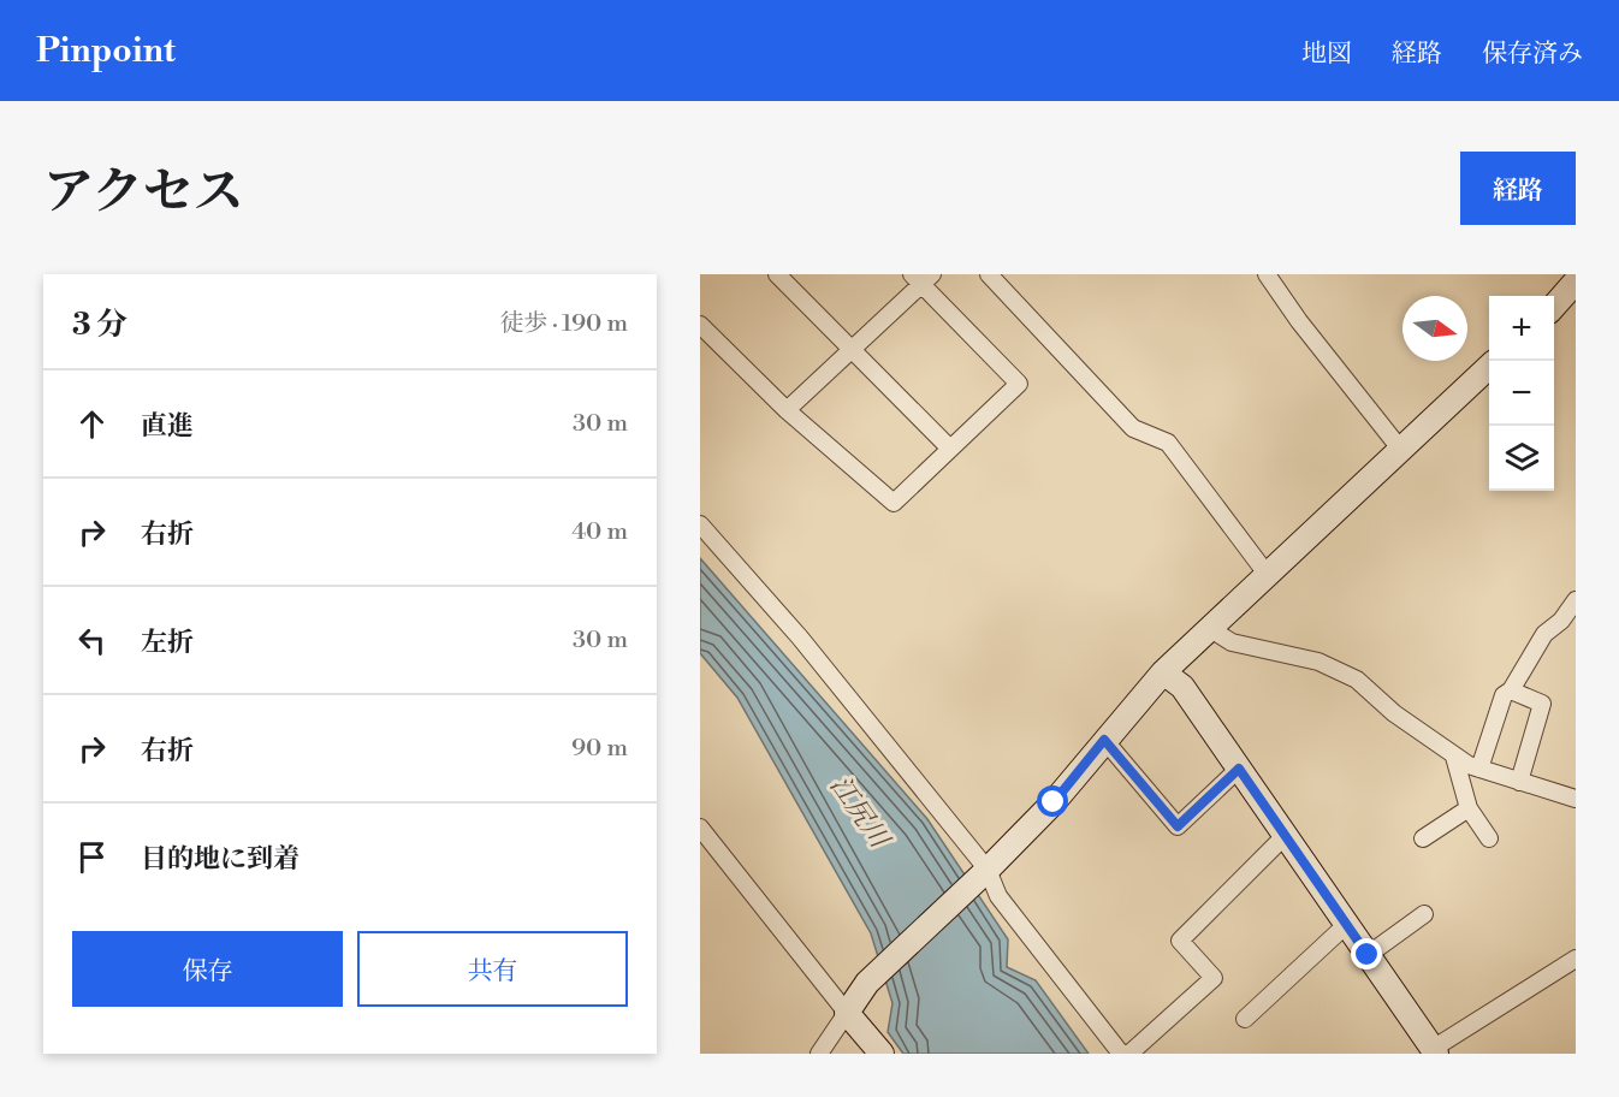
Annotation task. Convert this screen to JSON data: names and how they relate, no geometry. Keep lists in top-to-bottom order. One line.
{"water":["江尻川"],"north":"right","page":{"header":"Pinpoint","nav":["地図","経路","保存済み"],"title":"アクセス","buttons":["経路",["保存","共有"]],"heading":["3 分","徒歩 · 190 m"],"map_buttons":["+","−"],"list":[["直進","30 m"],["右折","40 m"],["左折","30 m"],["右折","90 m"],"目的地に到着"]}}
